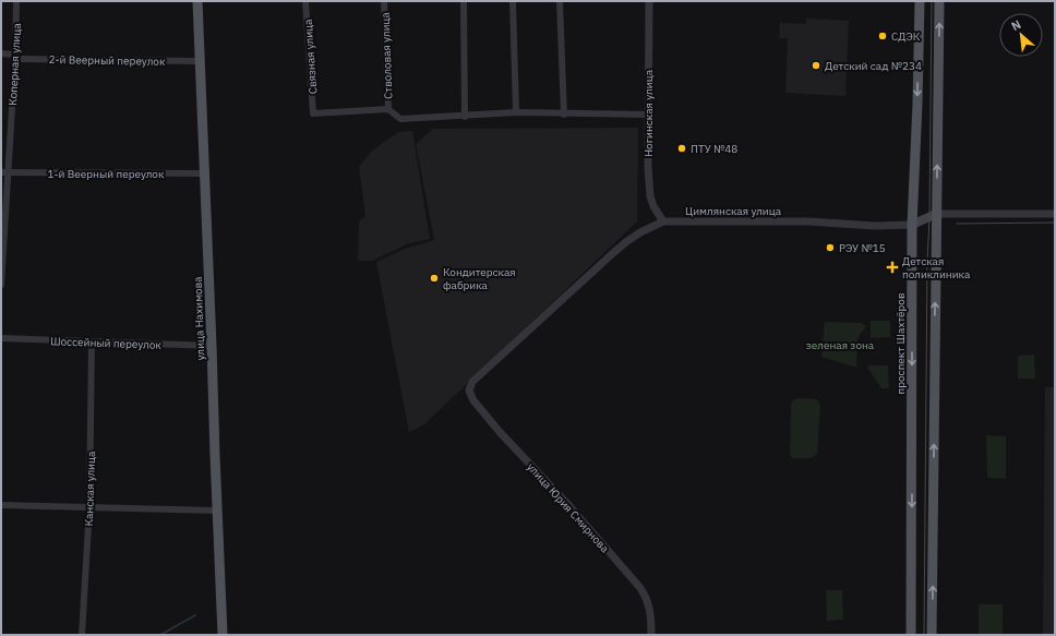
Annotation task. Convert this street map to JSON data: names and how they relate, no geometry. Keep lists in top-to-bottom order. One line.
{"streets":{"main road":["Цимлянская улица","улица Нахимова","проспект Шахтёров"],"street":["Стволовая улица","Связная улица","2-й Веерный переулок","Коперная улица","Ногинская улица","1-й Веерный переулок","Шоссейный переулок","Канская улица","улица Юрия Смирнова"]},"crossings":[["Стволовая улица","Связная улица"],["2-й Веерный переулок","Коперная улица"],["2-й Веерный переулок","улица Нахимова"],["Коперная улица","1-й Веерный переулок"],["Ногинская улица","Цимлянская улица"],["1-й Веерный переулок","улица Нахимова"],["Цимлянская улица","проспект Шахтёров"],["Цимлянская улица","улица Юрия Смирнова"],["улица Нахимова","Шоссейный переулок"],["Шоссейный переулок","Канская улица"]],"parks":["зеленая зона"],"places":{"other":["СДЭК","Детский сад №234","ПТУ №48","РЭУ №15","Кондитерская фабрика"],"health":["Детская поликлиника"]},"north":"top left"}
